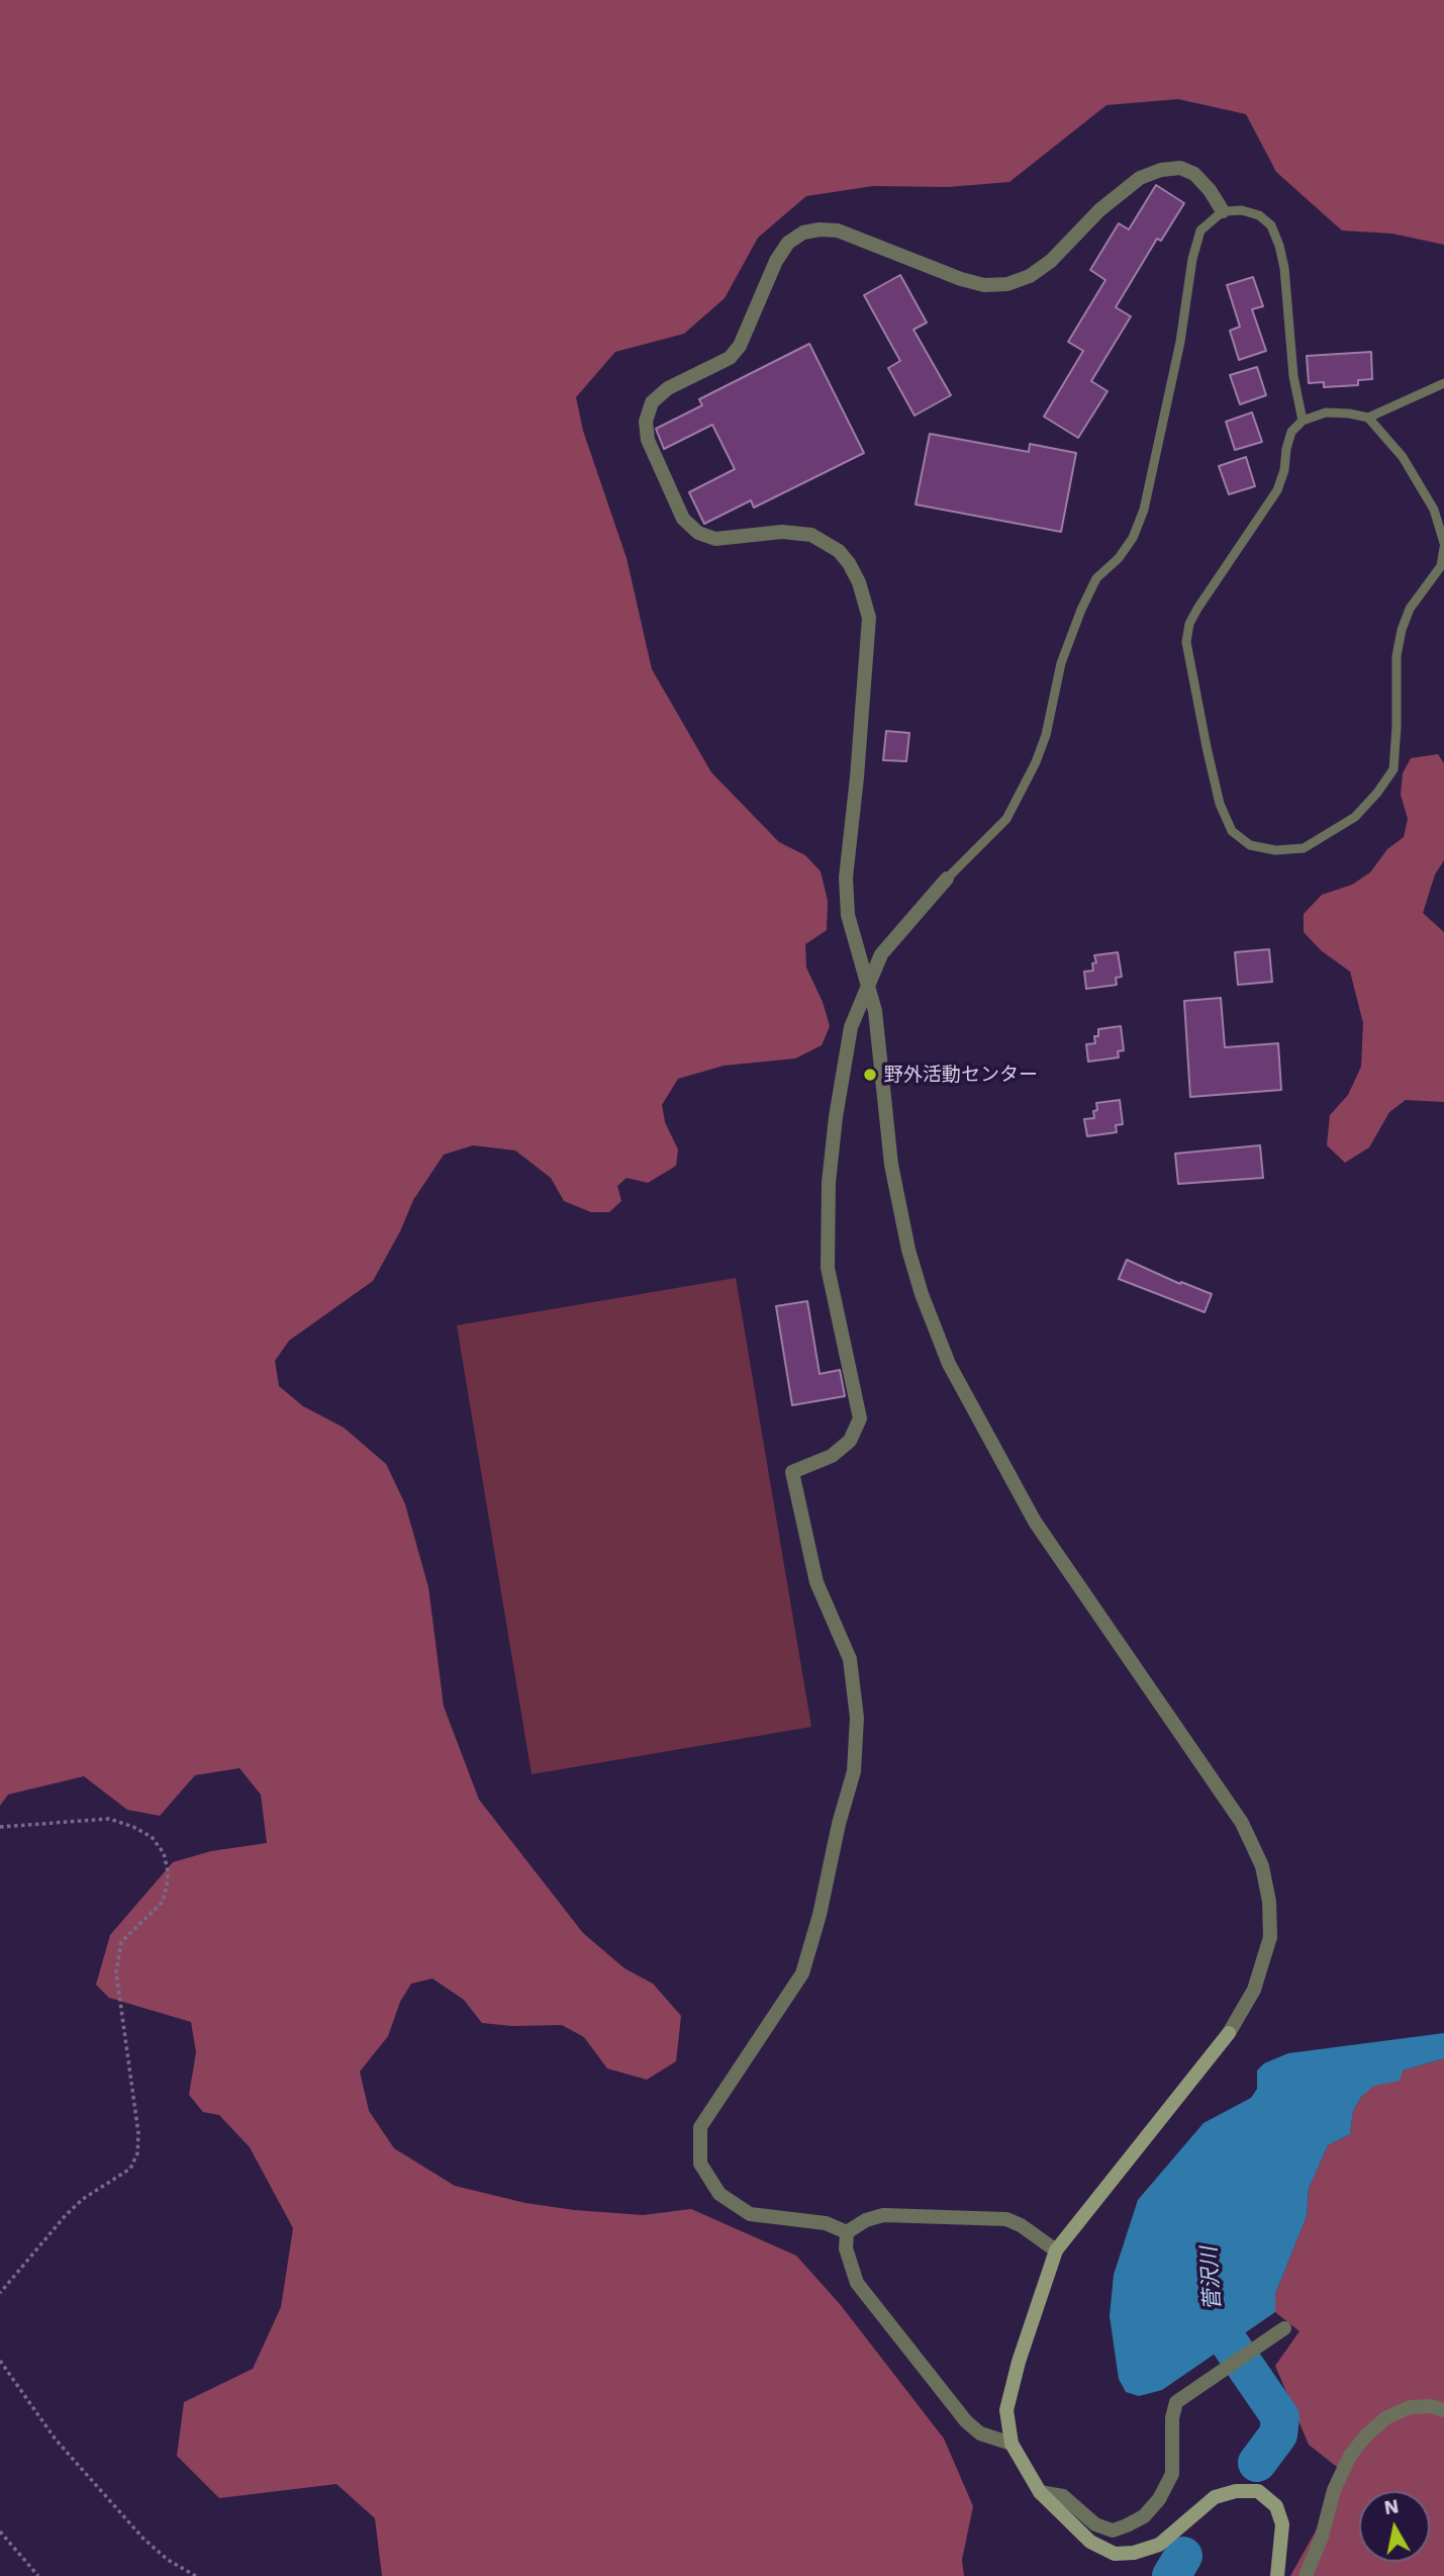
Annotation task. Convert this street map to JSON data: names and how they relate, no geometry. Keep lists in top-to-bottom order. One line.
{"water":["菅沢川"],"places":["野外活動センター"],"north":"top"}
